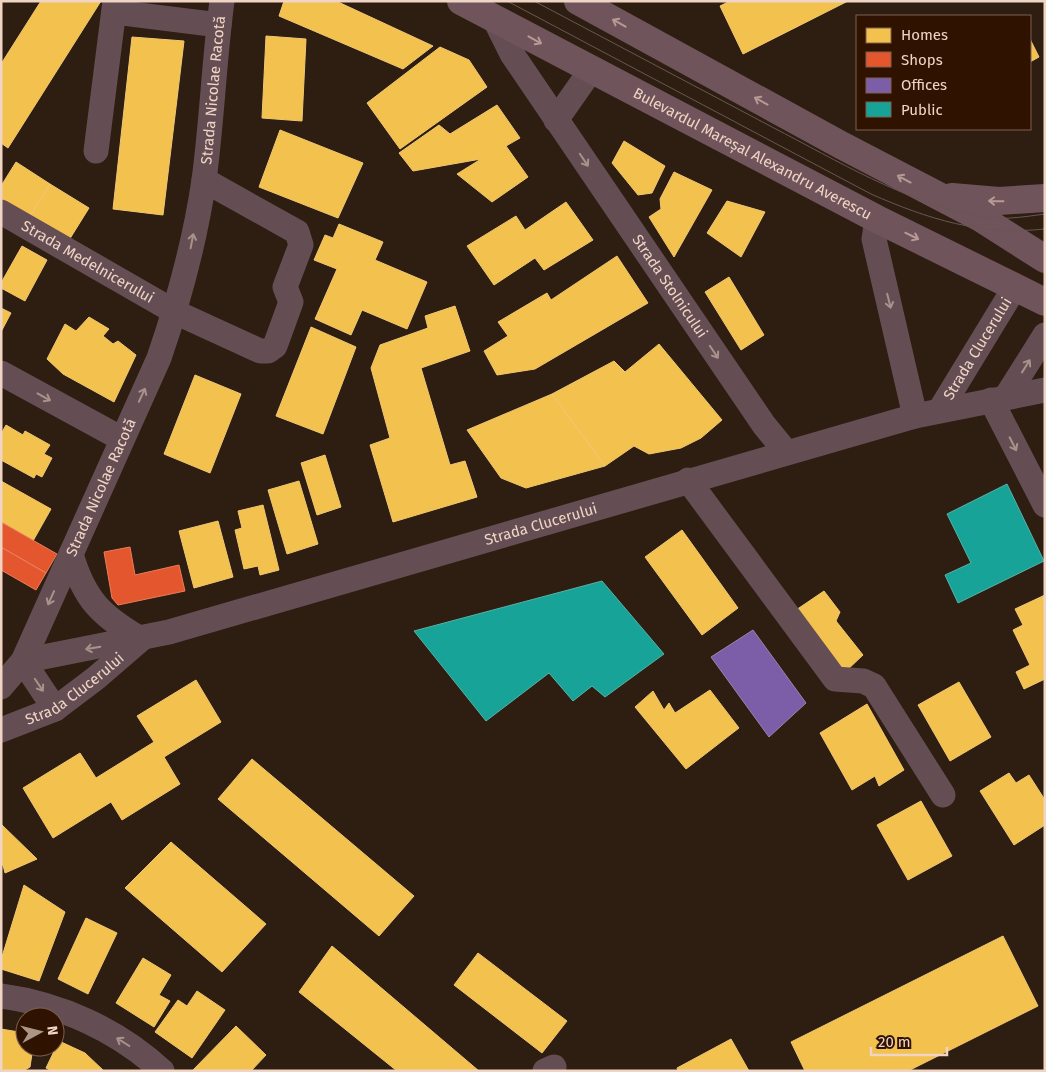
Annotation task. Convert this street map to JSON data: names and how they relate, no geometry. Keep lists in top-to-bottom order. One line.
{"streets":{"main road":["Bulevardul Mareșal Alexandru Averescu"],"street":["Strada Nicolae Racotă","Strada Medelnicerului","Strada Stolnicului","Strada Clucerului"]},"crossings":[["Strada Nicolae Racotă","Strada Medelnicerului"],["Strada Nicolae Racotă","Strada Clucerului"],["Bulevardul Mareșal Alexandru Averescu","Strada Stolnicului"],["Bulevardul Mareșal Alexandru Averescu","Strada Clucerului"],["Strada Stolnicului","Strada Clucerului"]],"legend":["Homes","Shops","Offices","Public"],"scale_bar":"20 m","north":"right"}
